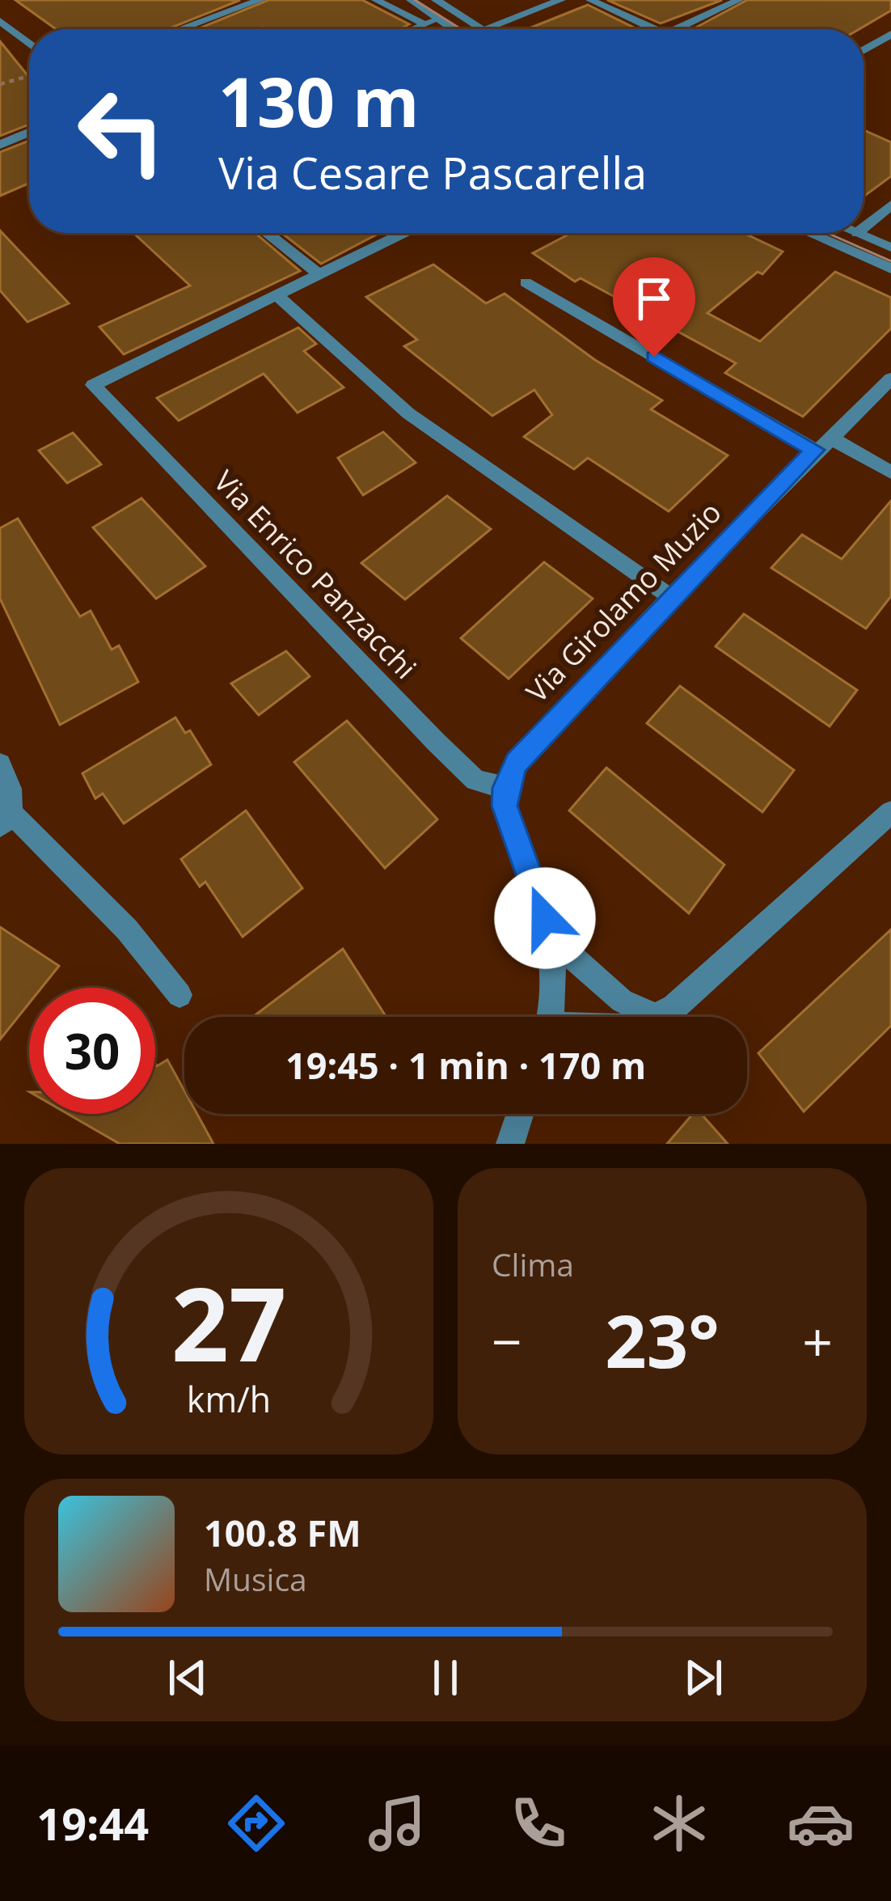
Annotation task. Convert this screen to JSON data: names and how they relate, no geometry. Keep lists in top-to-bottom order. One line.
{"streets":{"street":["Via Enrico Panzacchi","Via Girolamo Muzio"]},"crossings":[["Via Enrico Panzacchi","Via Girolamo Muzio"]],"page":{"turn":["130 m","Via Cesare Pascarella"],"limit":"30","trip":"19:45 · 1 min · 170 m","tile":"Clima","heat":["−","23°","+"],"song":["100.8 FM","Musica"],"tabs":"19:44","gauge":["27","km/h"]}}
